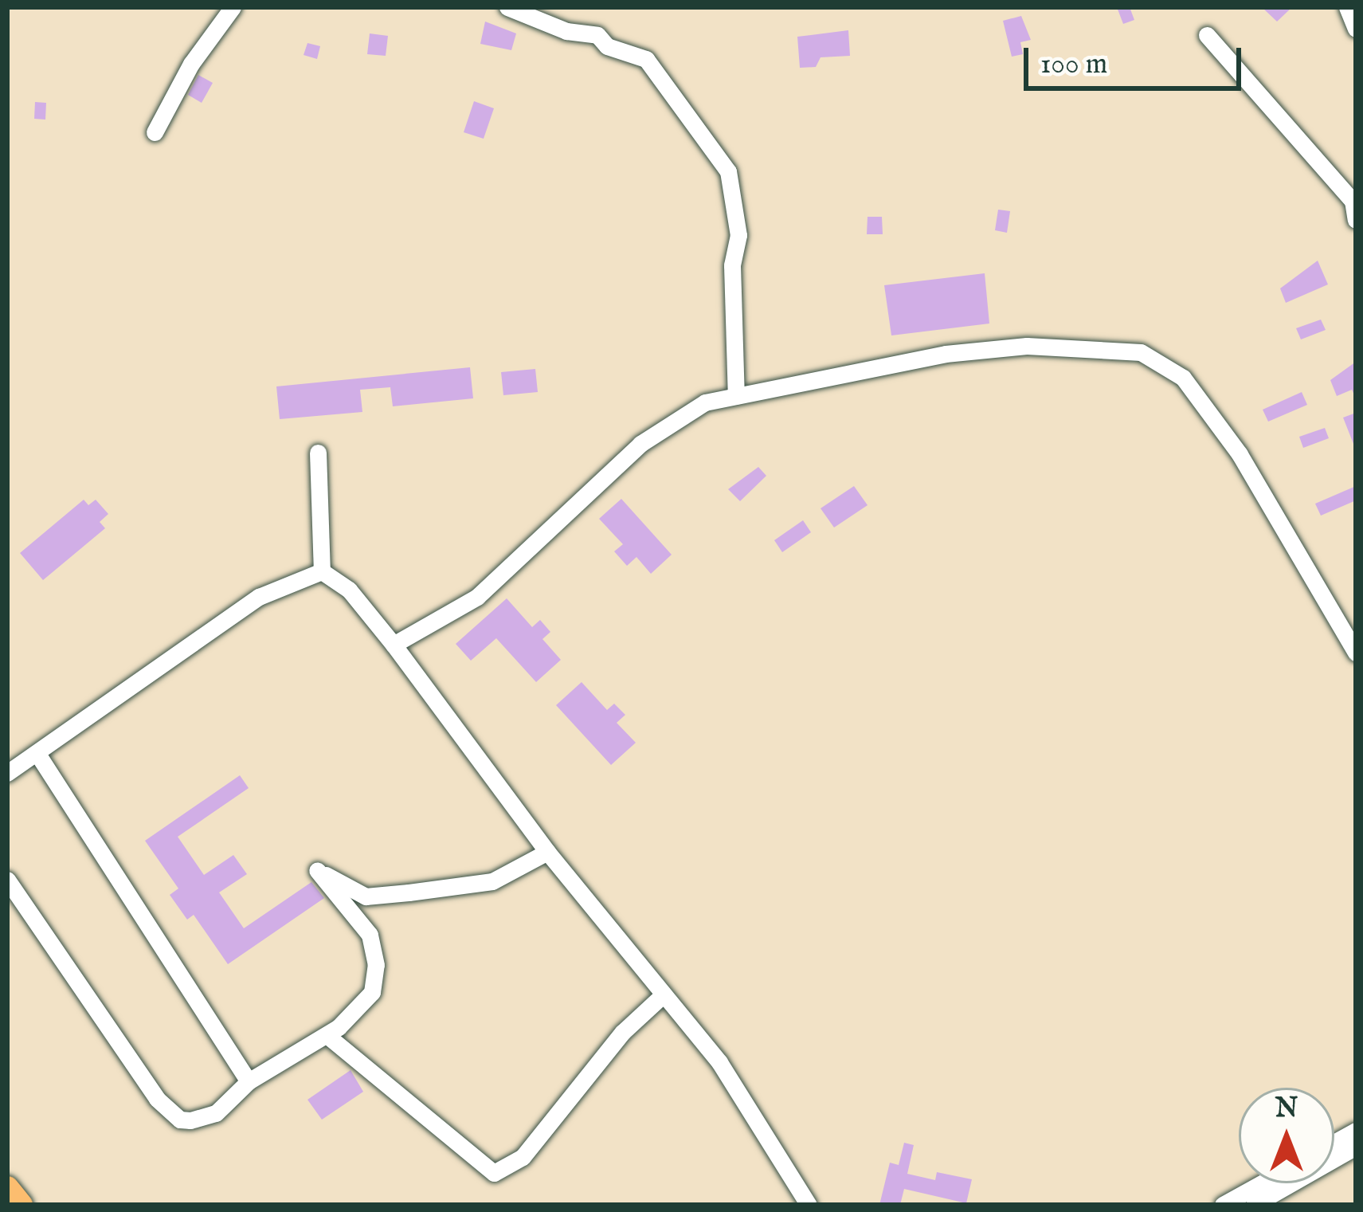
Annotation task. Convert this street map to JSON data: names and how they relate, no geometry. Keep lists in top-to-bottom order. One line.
{"scale_bar":"100 m","north":"top"}
